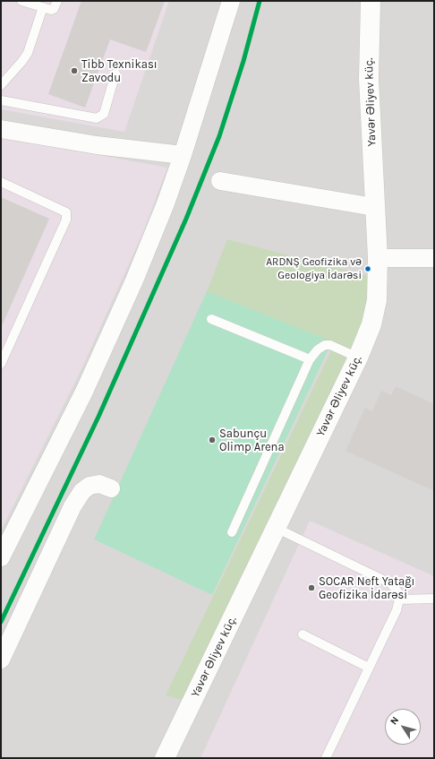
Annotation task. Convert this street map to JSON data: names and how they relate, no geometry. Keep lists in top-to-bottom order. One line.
{"streets":{"street":["Yavər Əliyev küç."]},"places":["Tibb Texnikası Zavodu","ARDNŞ Geofizika vә Geologiya İdarәsi","Sabunçu Olimp Arena","SOCAR Neft Yatağı Geofizika İdarəsi"],"north":"top left"}
